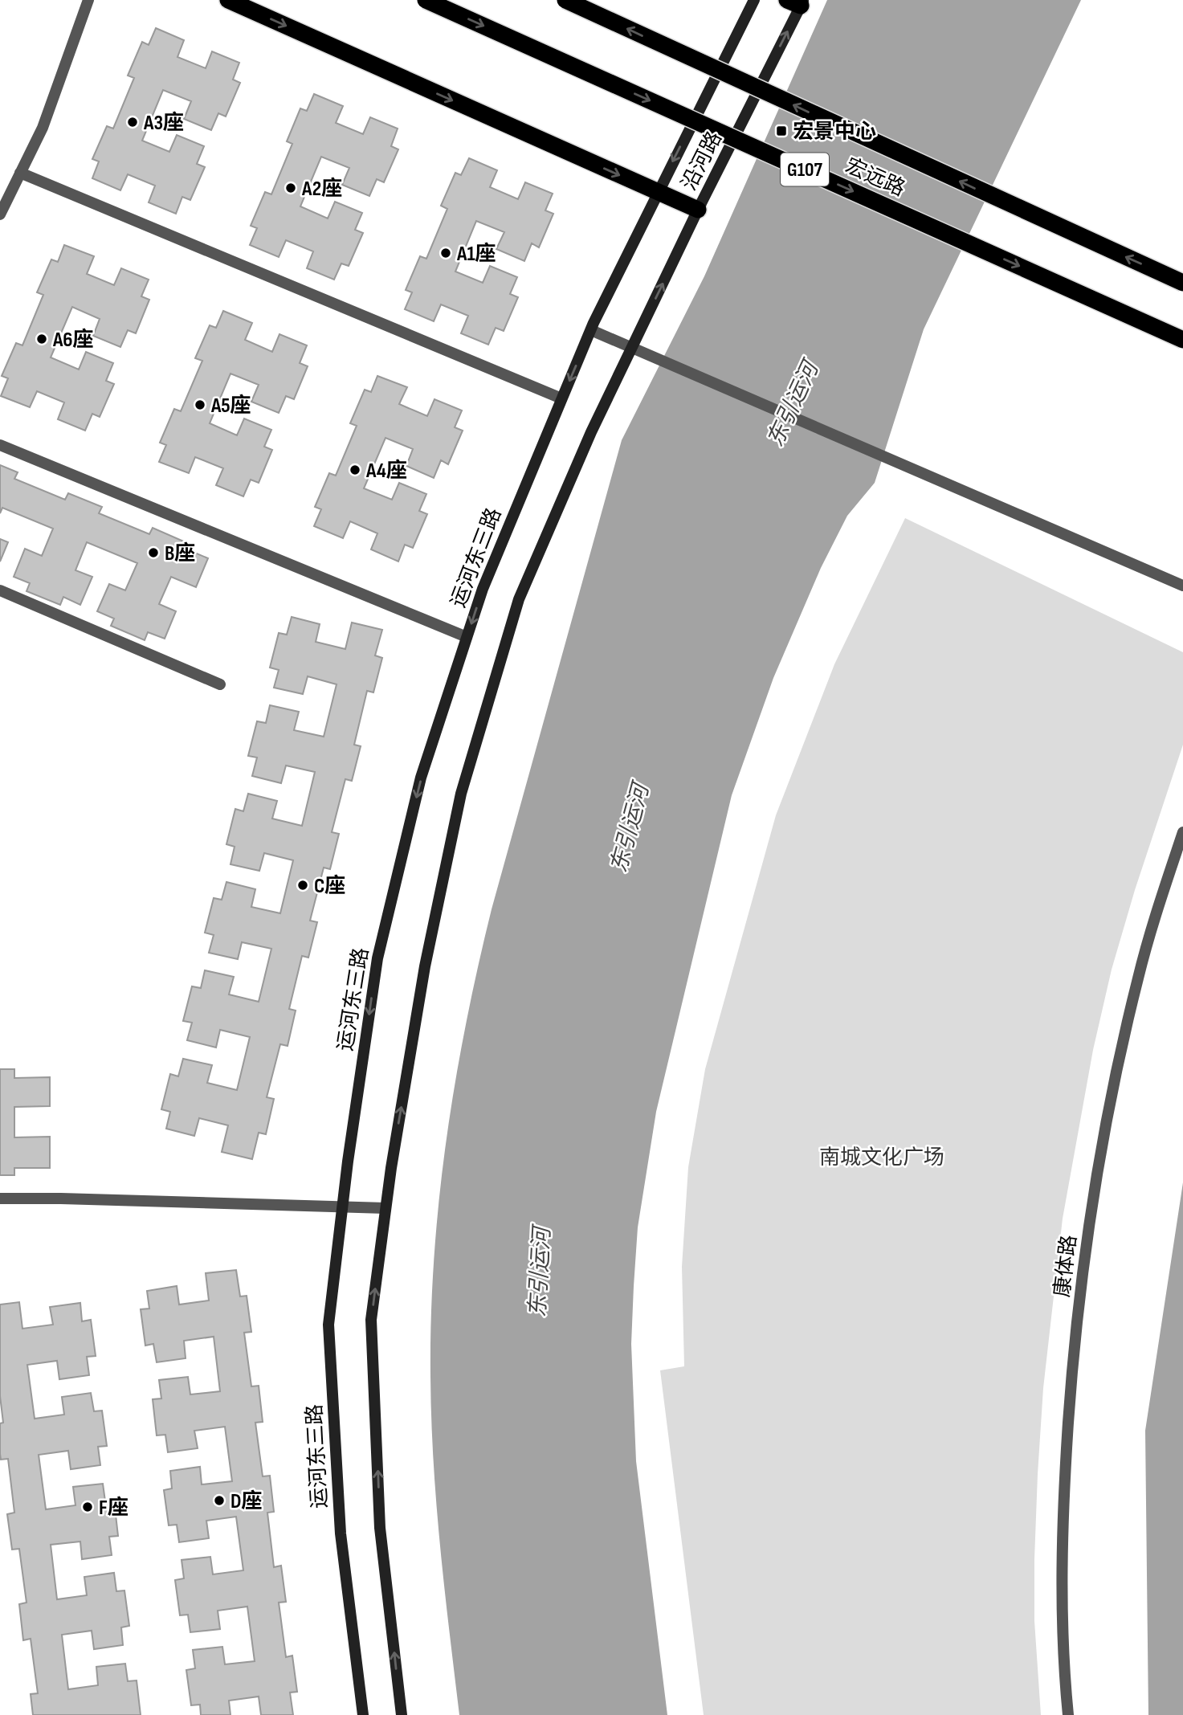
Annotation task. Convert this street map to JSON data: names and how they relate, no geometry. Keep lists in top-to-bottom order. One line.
{"streets":{"highway":["G107","宏远路"],"street":["沿河路","运河东三路","康体路"]},"crossings":[["沿河路","运河东三路"]],"water":["东引运河"],"parks":["南城文化广场"],"places":{"other":["A3座","A2座","A1座","A6座","A5座","A4座","B座","C座","D座","F座"],"transit":["宏景中心"]}}
